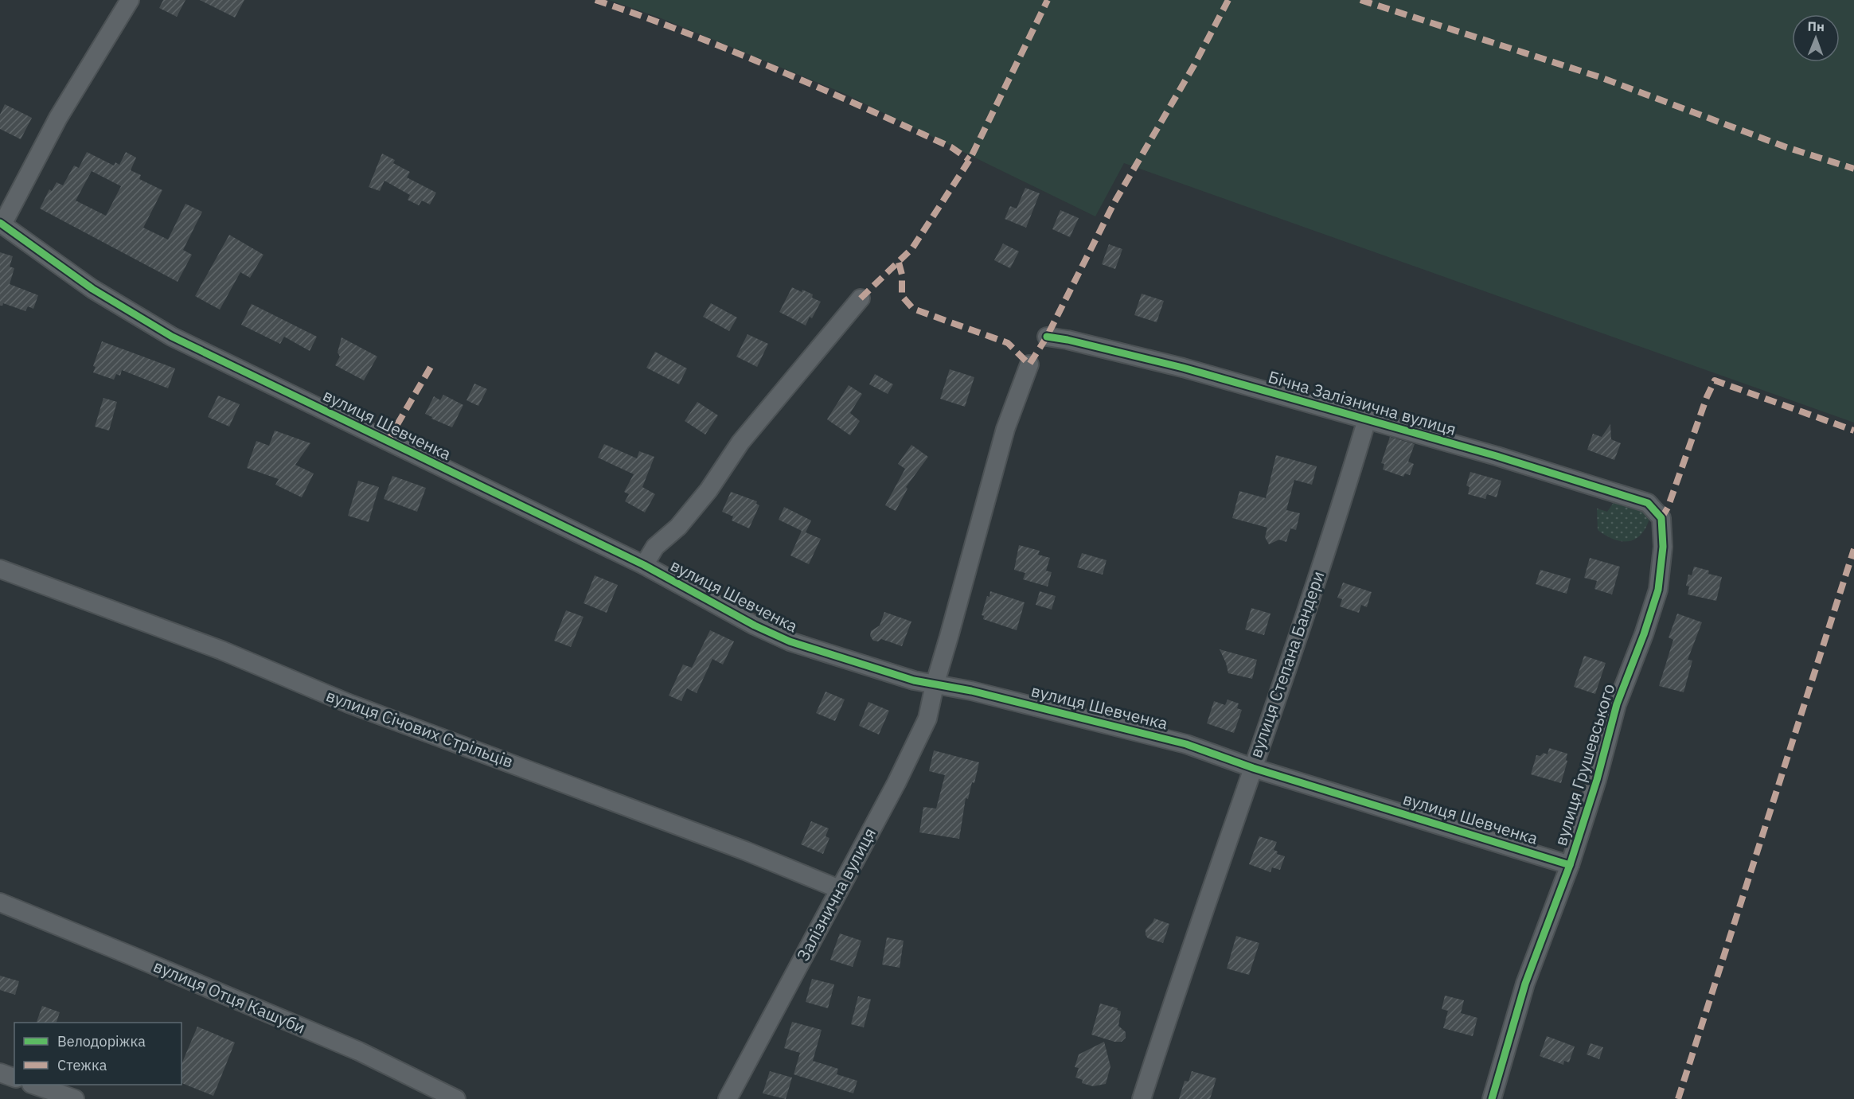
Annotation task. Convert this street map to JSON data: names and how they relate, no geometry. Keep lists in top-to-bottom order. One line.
{"streets":{"street":["Бічна Залізнична вулиця","вулиця Шевченка","вулиця Степана Бандери","вулиця Січових Стрільців","вулиця Грушевського","Залізнична вулиця","вулиця Отця Кашуби"]},"crossings":[["Бічна Залізнична вулиця","вулиця Степана Бандери"],["Бічна Залізнична вулиця","вулиця Грушевського"],["вулиця Шевченка","вулиця Степана Бандери"],["вулиця Шевченка","вулиця Грушевського"],["вулиця Шевченка","Залізнична вулиця"],["вулиця Січових Стрільців","Залізнична вулиця"]],"legend":["Велодоріжка","Стежка"],"north":"top"}
